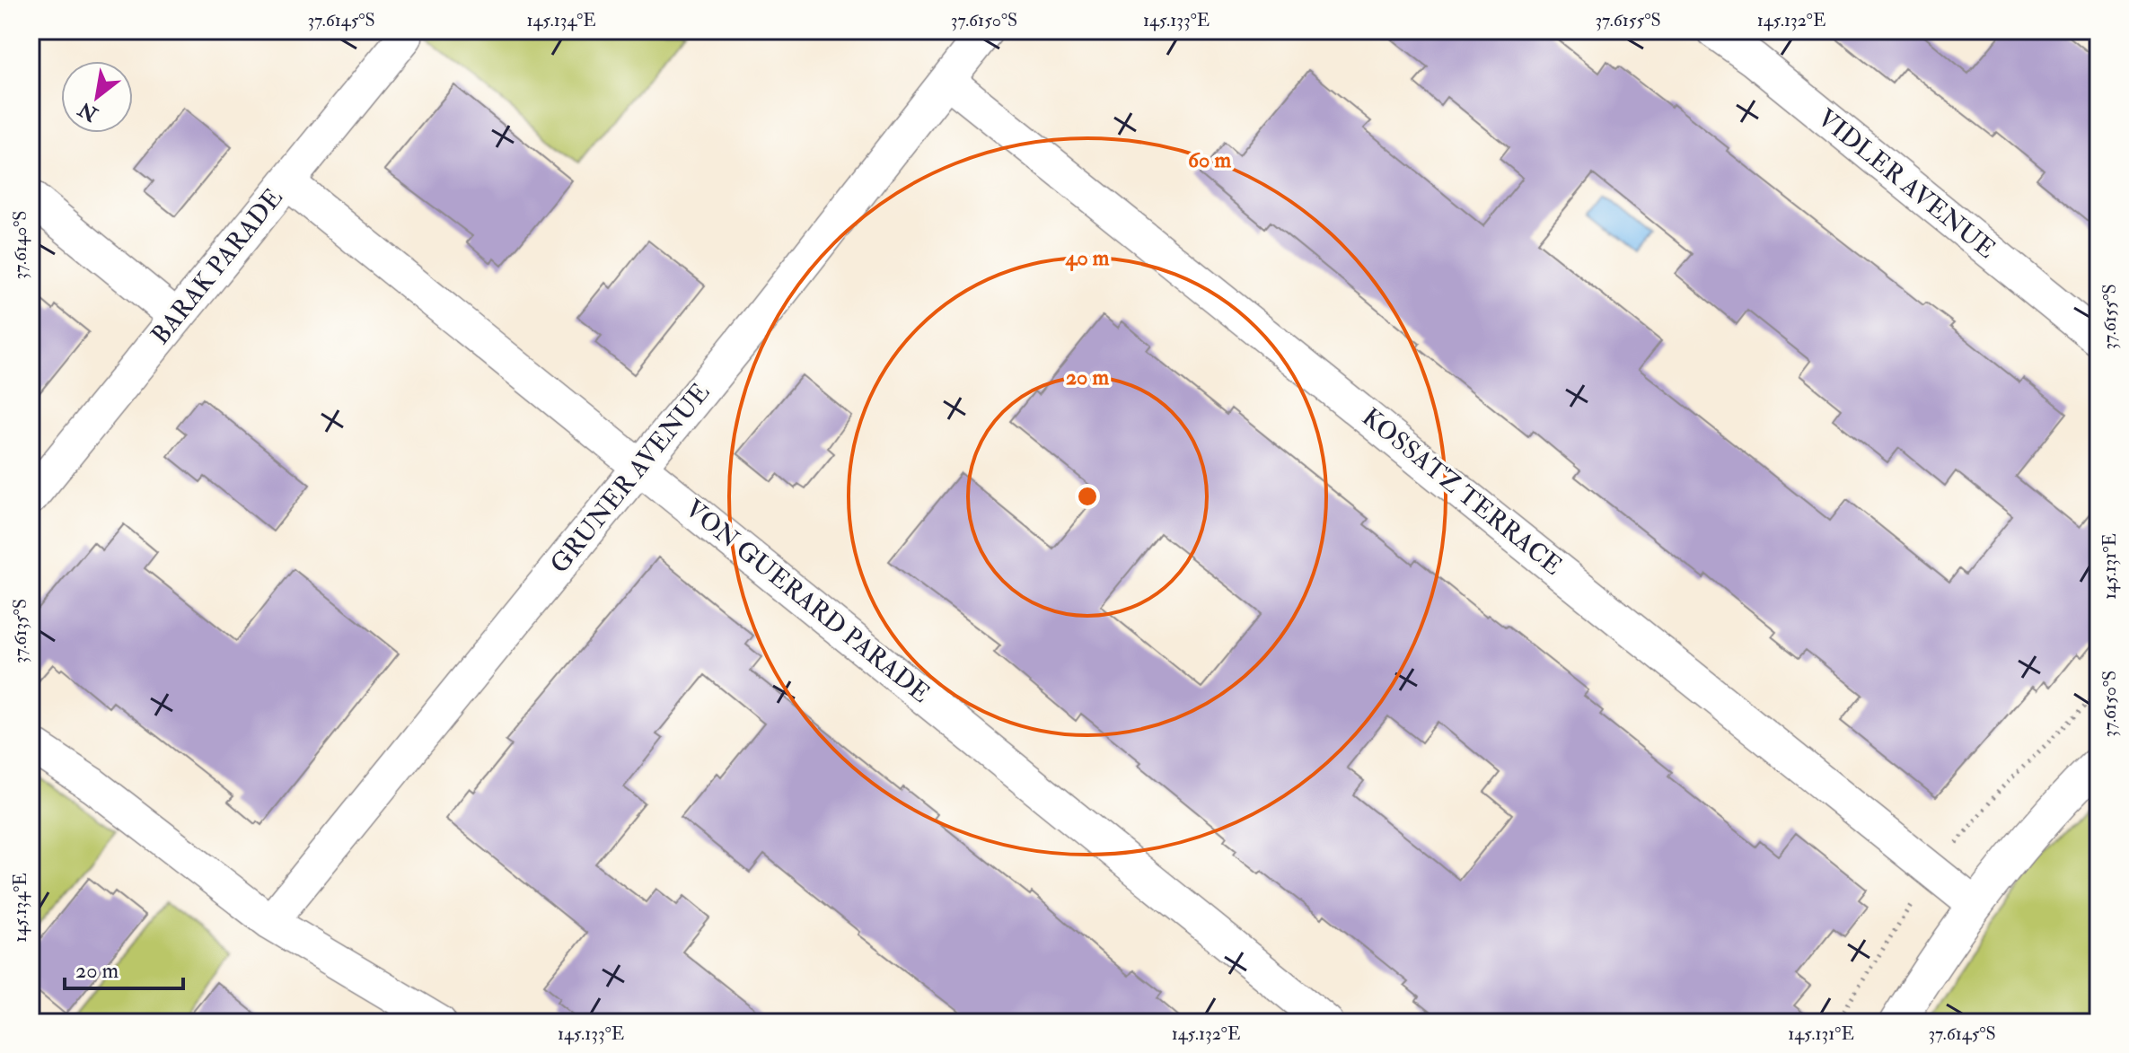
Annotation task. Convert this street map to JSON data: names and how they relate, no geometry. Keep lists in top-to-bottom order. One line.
{"streets":{"street":["VIDLER AVENUE","BARAK PARADE","GRUNER AVENUE","KOSSATZ TERRACE","VON GUERARD PARADE"]},"crossings":[["BARAK PARADE","VON GUERARD PARADE"],["GRUNER AVENUE","KOSSATZ TERRACE"],["GRUNER AVENUE","VON GUERARD PARADE"]],"scale_bar":"20 m","north":"bottom left","coordinates":["37.6145°S","145.134°E","37.6150°S","145.133°E","37.6155°S","145.132°E","37.6140°S","145.131°E","37.6135°S"],"rings":["60 m","40 m","20 m"]}
